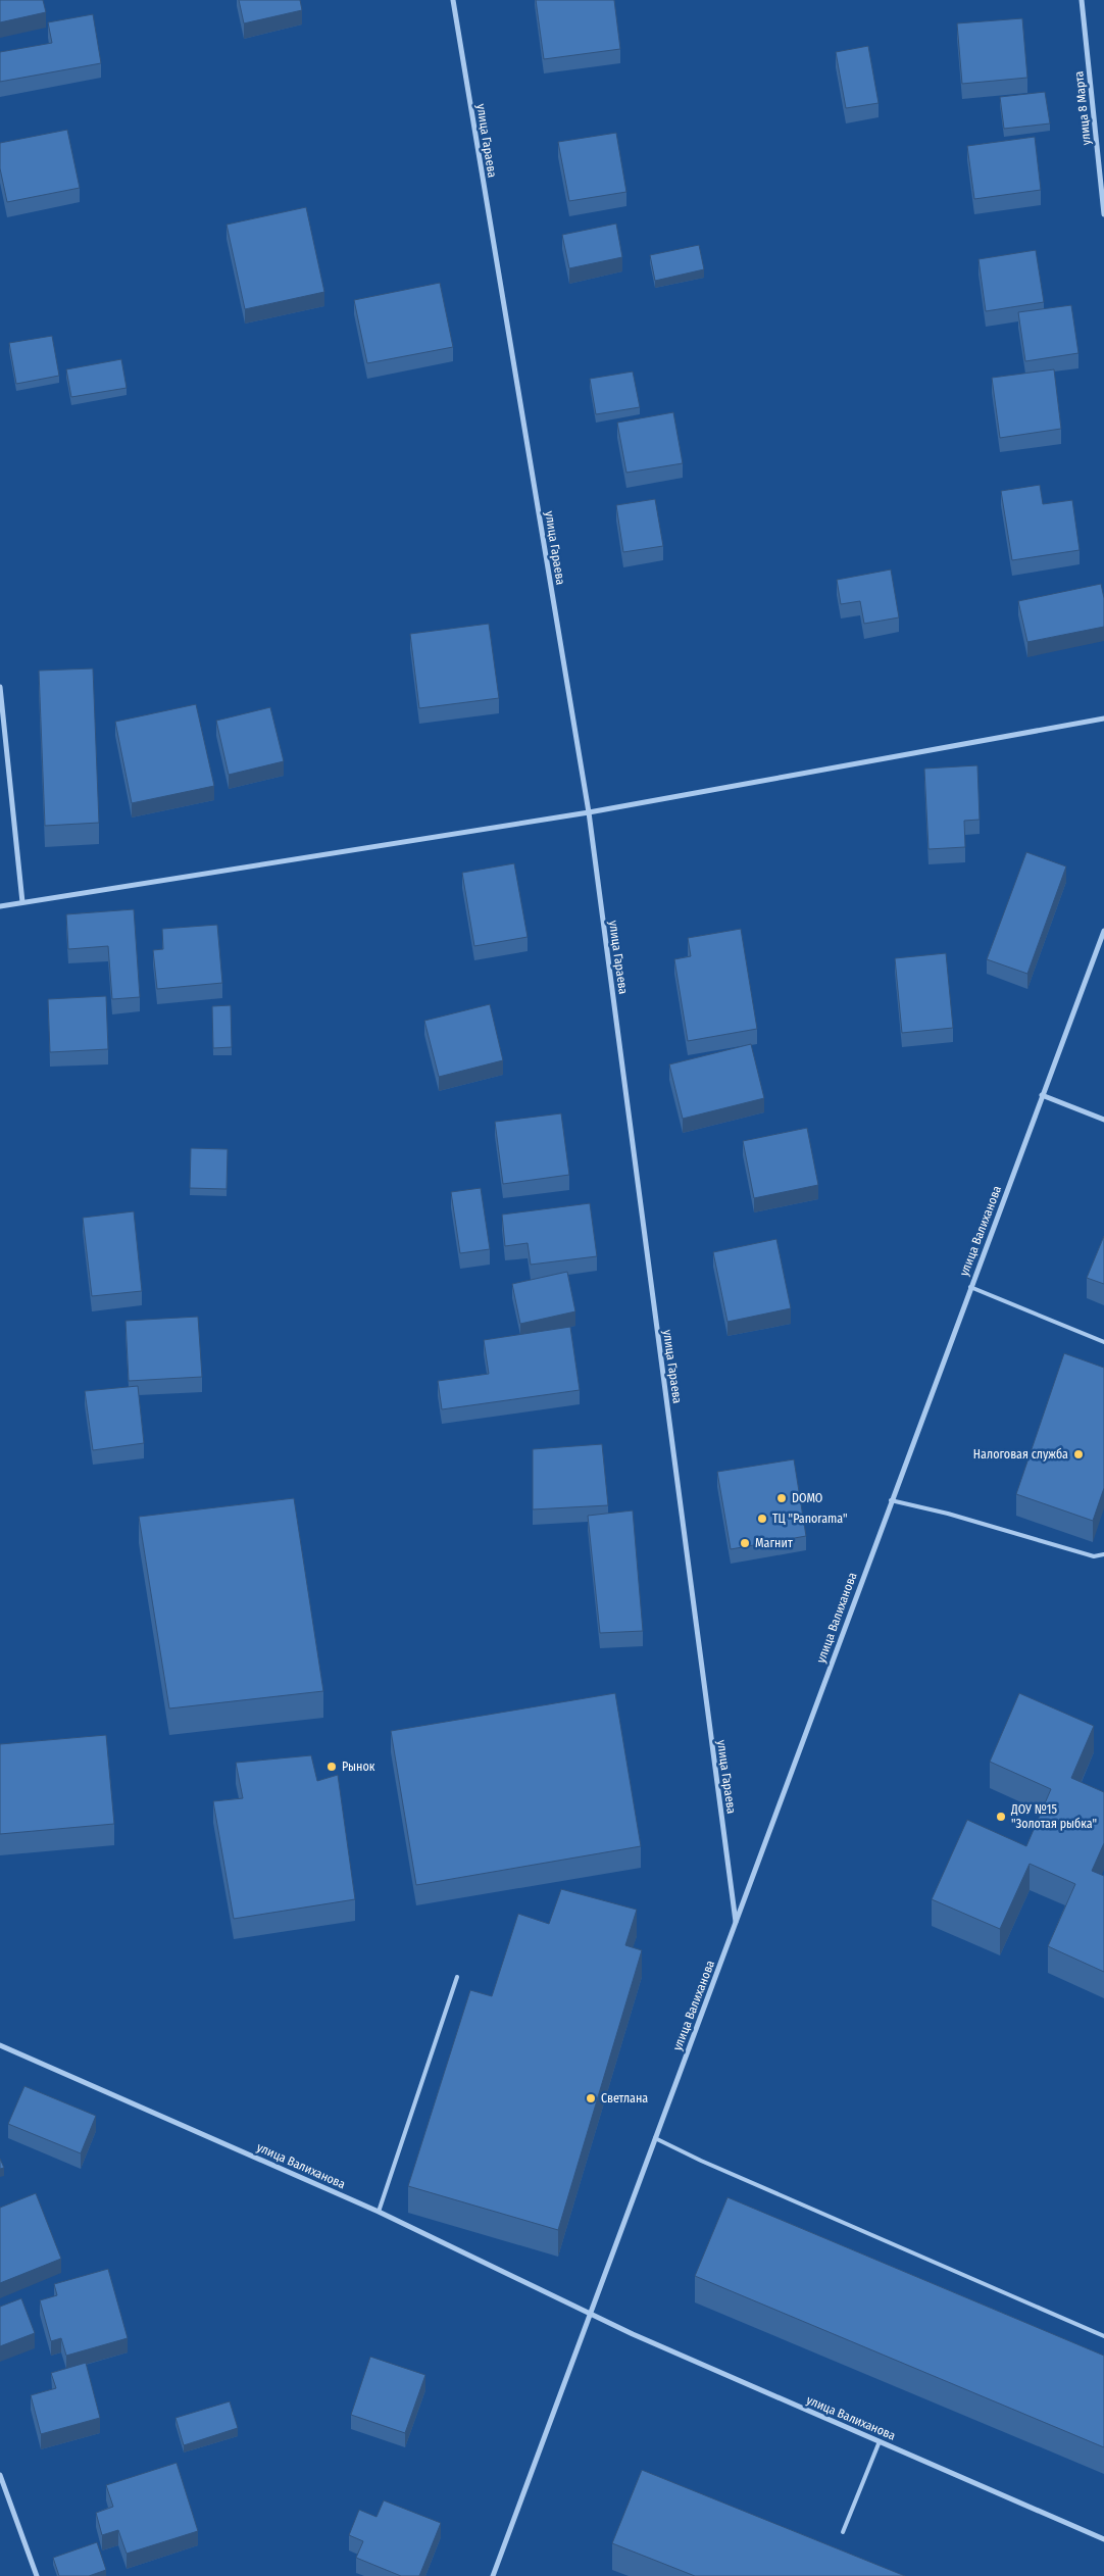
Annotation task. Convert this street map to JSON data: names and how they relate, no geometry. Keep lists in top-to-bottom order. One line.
{"streets":{"street":["улица 8 Марта","улица Гараева","улица Валиханова"]},"crossings":[["улица Гараева","улица Валиханова"]],"places":["Налоговая служба","DOMO","ТЦ \"Panorama\"","Магнит","Рынок","ДОУ №15 \"Золотая рыбка\"","Светлана"]}
